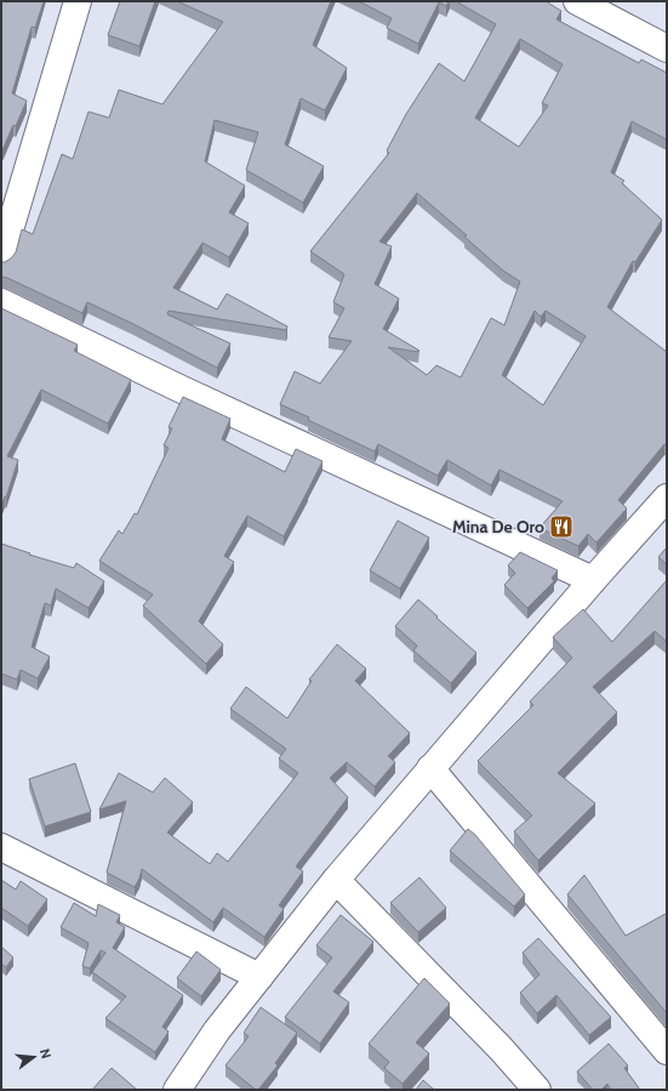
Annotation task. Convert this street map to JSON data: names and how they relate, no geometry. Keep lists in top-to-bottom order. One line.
{"places":{"restaurant":["Mina De Oro"]},"north":"right"}
